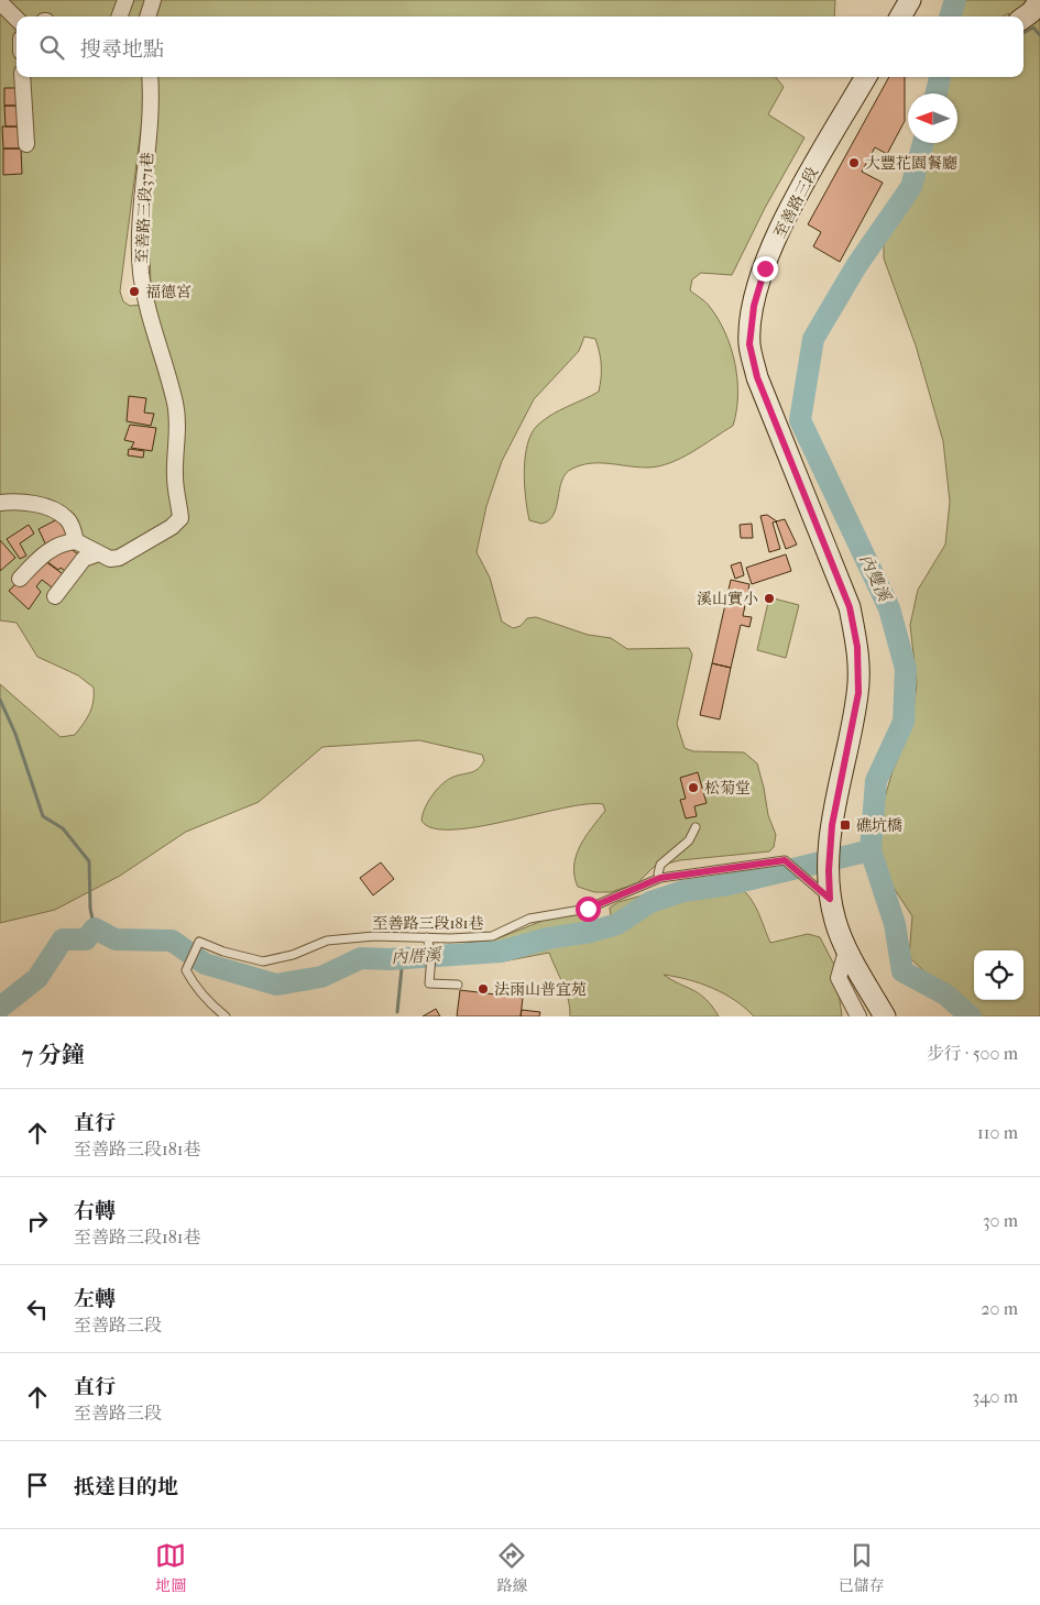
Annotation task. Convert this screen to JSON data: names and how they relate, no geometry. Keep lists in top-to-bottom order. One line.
{"streets":{"street":["至善路三段","至善路三段371巷"],"lane":["至善路三段181巷"]},"crossings":[["至善路三段","至善路三段181巷"]],"water":["內雙溪","內厝溪"],"places":{"other":["大豐花園餐廳","福德宮","溪山實小","松菊堂","法雨山普宜苑"],"transit":["礁坑橋"]},"north":"left","page":{"search":"搜尋地點","heading":["7 分鐘","步行 · 500 m"],"list":[["直行","至善路三段181巷","110 m"],["右轉","至善路三段181巷","30 m"],["左轉","至善路三段","20 m"],["直行","至善路三段","340 m"],"抵達目的地"],"nav":["地圖","路線","已儲存"]}}
